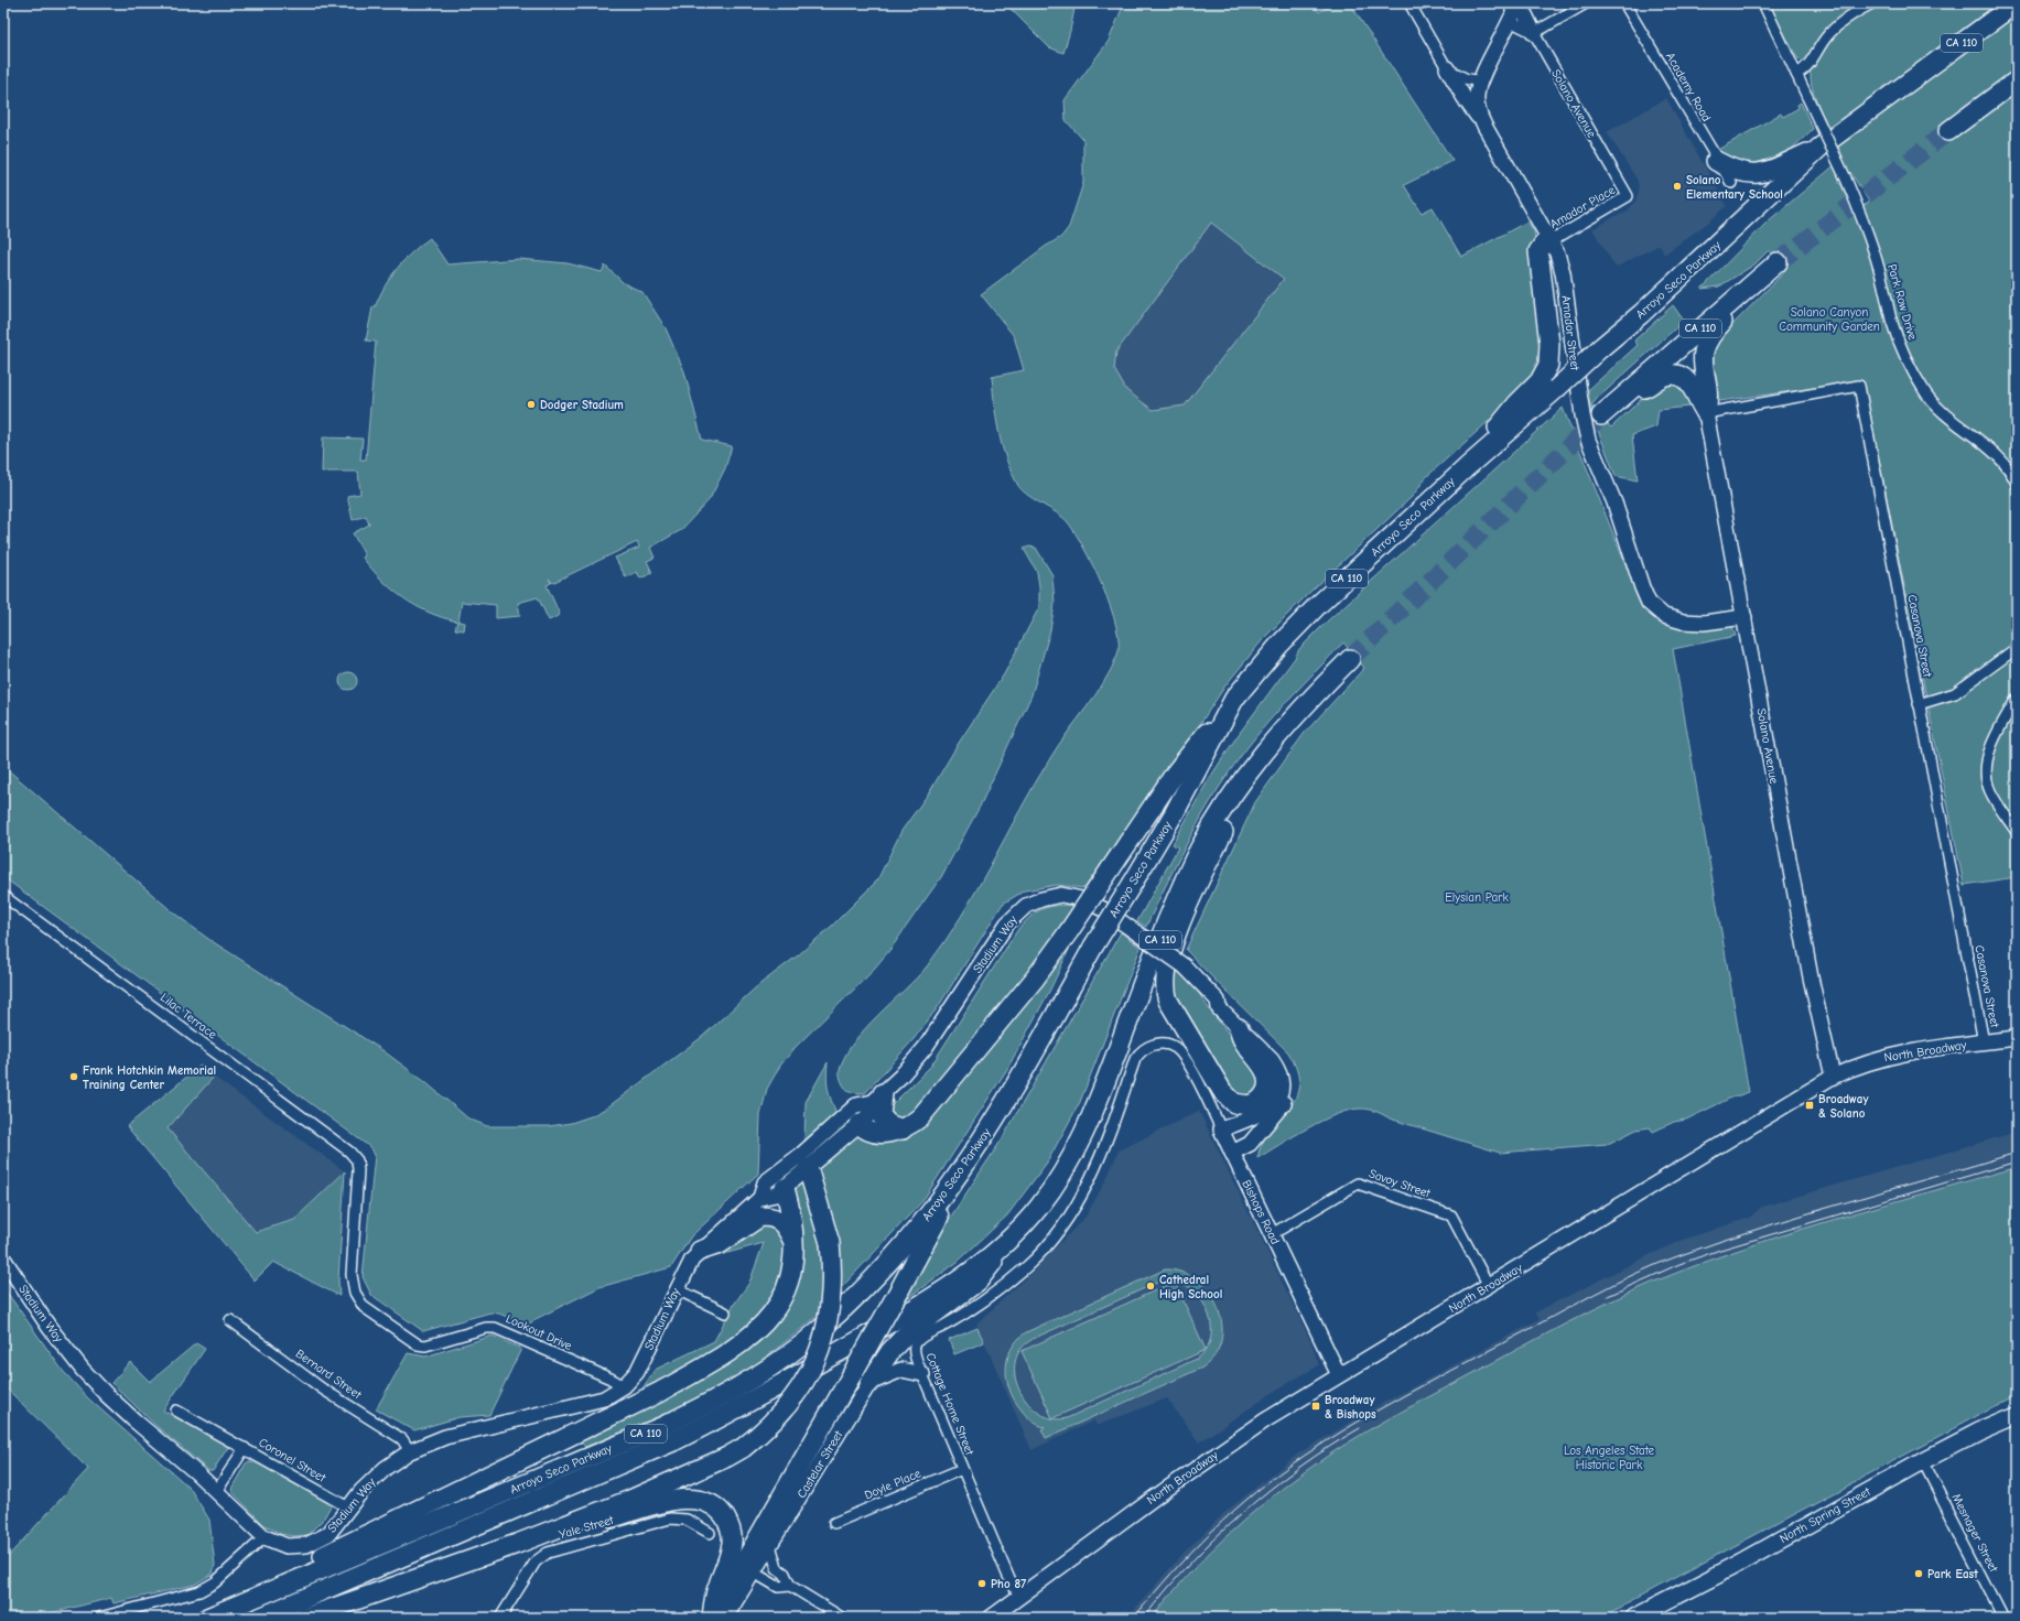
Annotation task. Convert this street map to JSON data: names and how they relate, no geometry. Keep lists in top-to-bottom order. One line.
{"streets":{"highway":["CA 110","Arroyo Seco Parkway"],"main road":["Solano Avenue","Amador Street","Stadium Way","North Broadway","Bishops Road","Castelar Street","North Spring Street"],"street":["Academy Road","Amador Place","Park Row Drive","Casanova Street","Lilac Terrace","Savoy Street","Lookout Drive","Bernard Street","Cottage Home Street","Coronel Street","Doyle Place","Yale Street","Mesnager Street"]},"crossings":[["Solano Avenue","Amador Place"],["Solano Avenue","Amador Street"],["Solano Avenue","Casanova Street"],["Solano Avenue","North Broadway"],["Amador Place","Amador Street"],["Casanova Street","North Broadway"],["Stadium Way","Bishops Road"],["Stadium Way","Lookout Drive"],["Stadium Way","Bernard Street"],["Stadium Way","Coronel Street"],["Lilac Terrace","Lookout Drive"],["North Broadway","Savoy Street"],["North Broadway","Bishops Road"],["North Broadway","Cottage Home Street"],["Savoy Street","Bishops Road"],["Bishops Road","Cottage Home Street"],["Cottage Home Street","Doyle Place"],["North Spring Street","Mesnager Street"]],"parks":["Solano Canyon Community Garden","Elysian Park","Los Angeles State Historic Park"],"places":{"other":["Solano Elementary School","Dodger Stadium","Frank Hotchkin Memorial Training Center","Cathedral High School","Park East","Pho 87"],"transit":["Broadway & Solano","Broadway & Bishops"]}}
